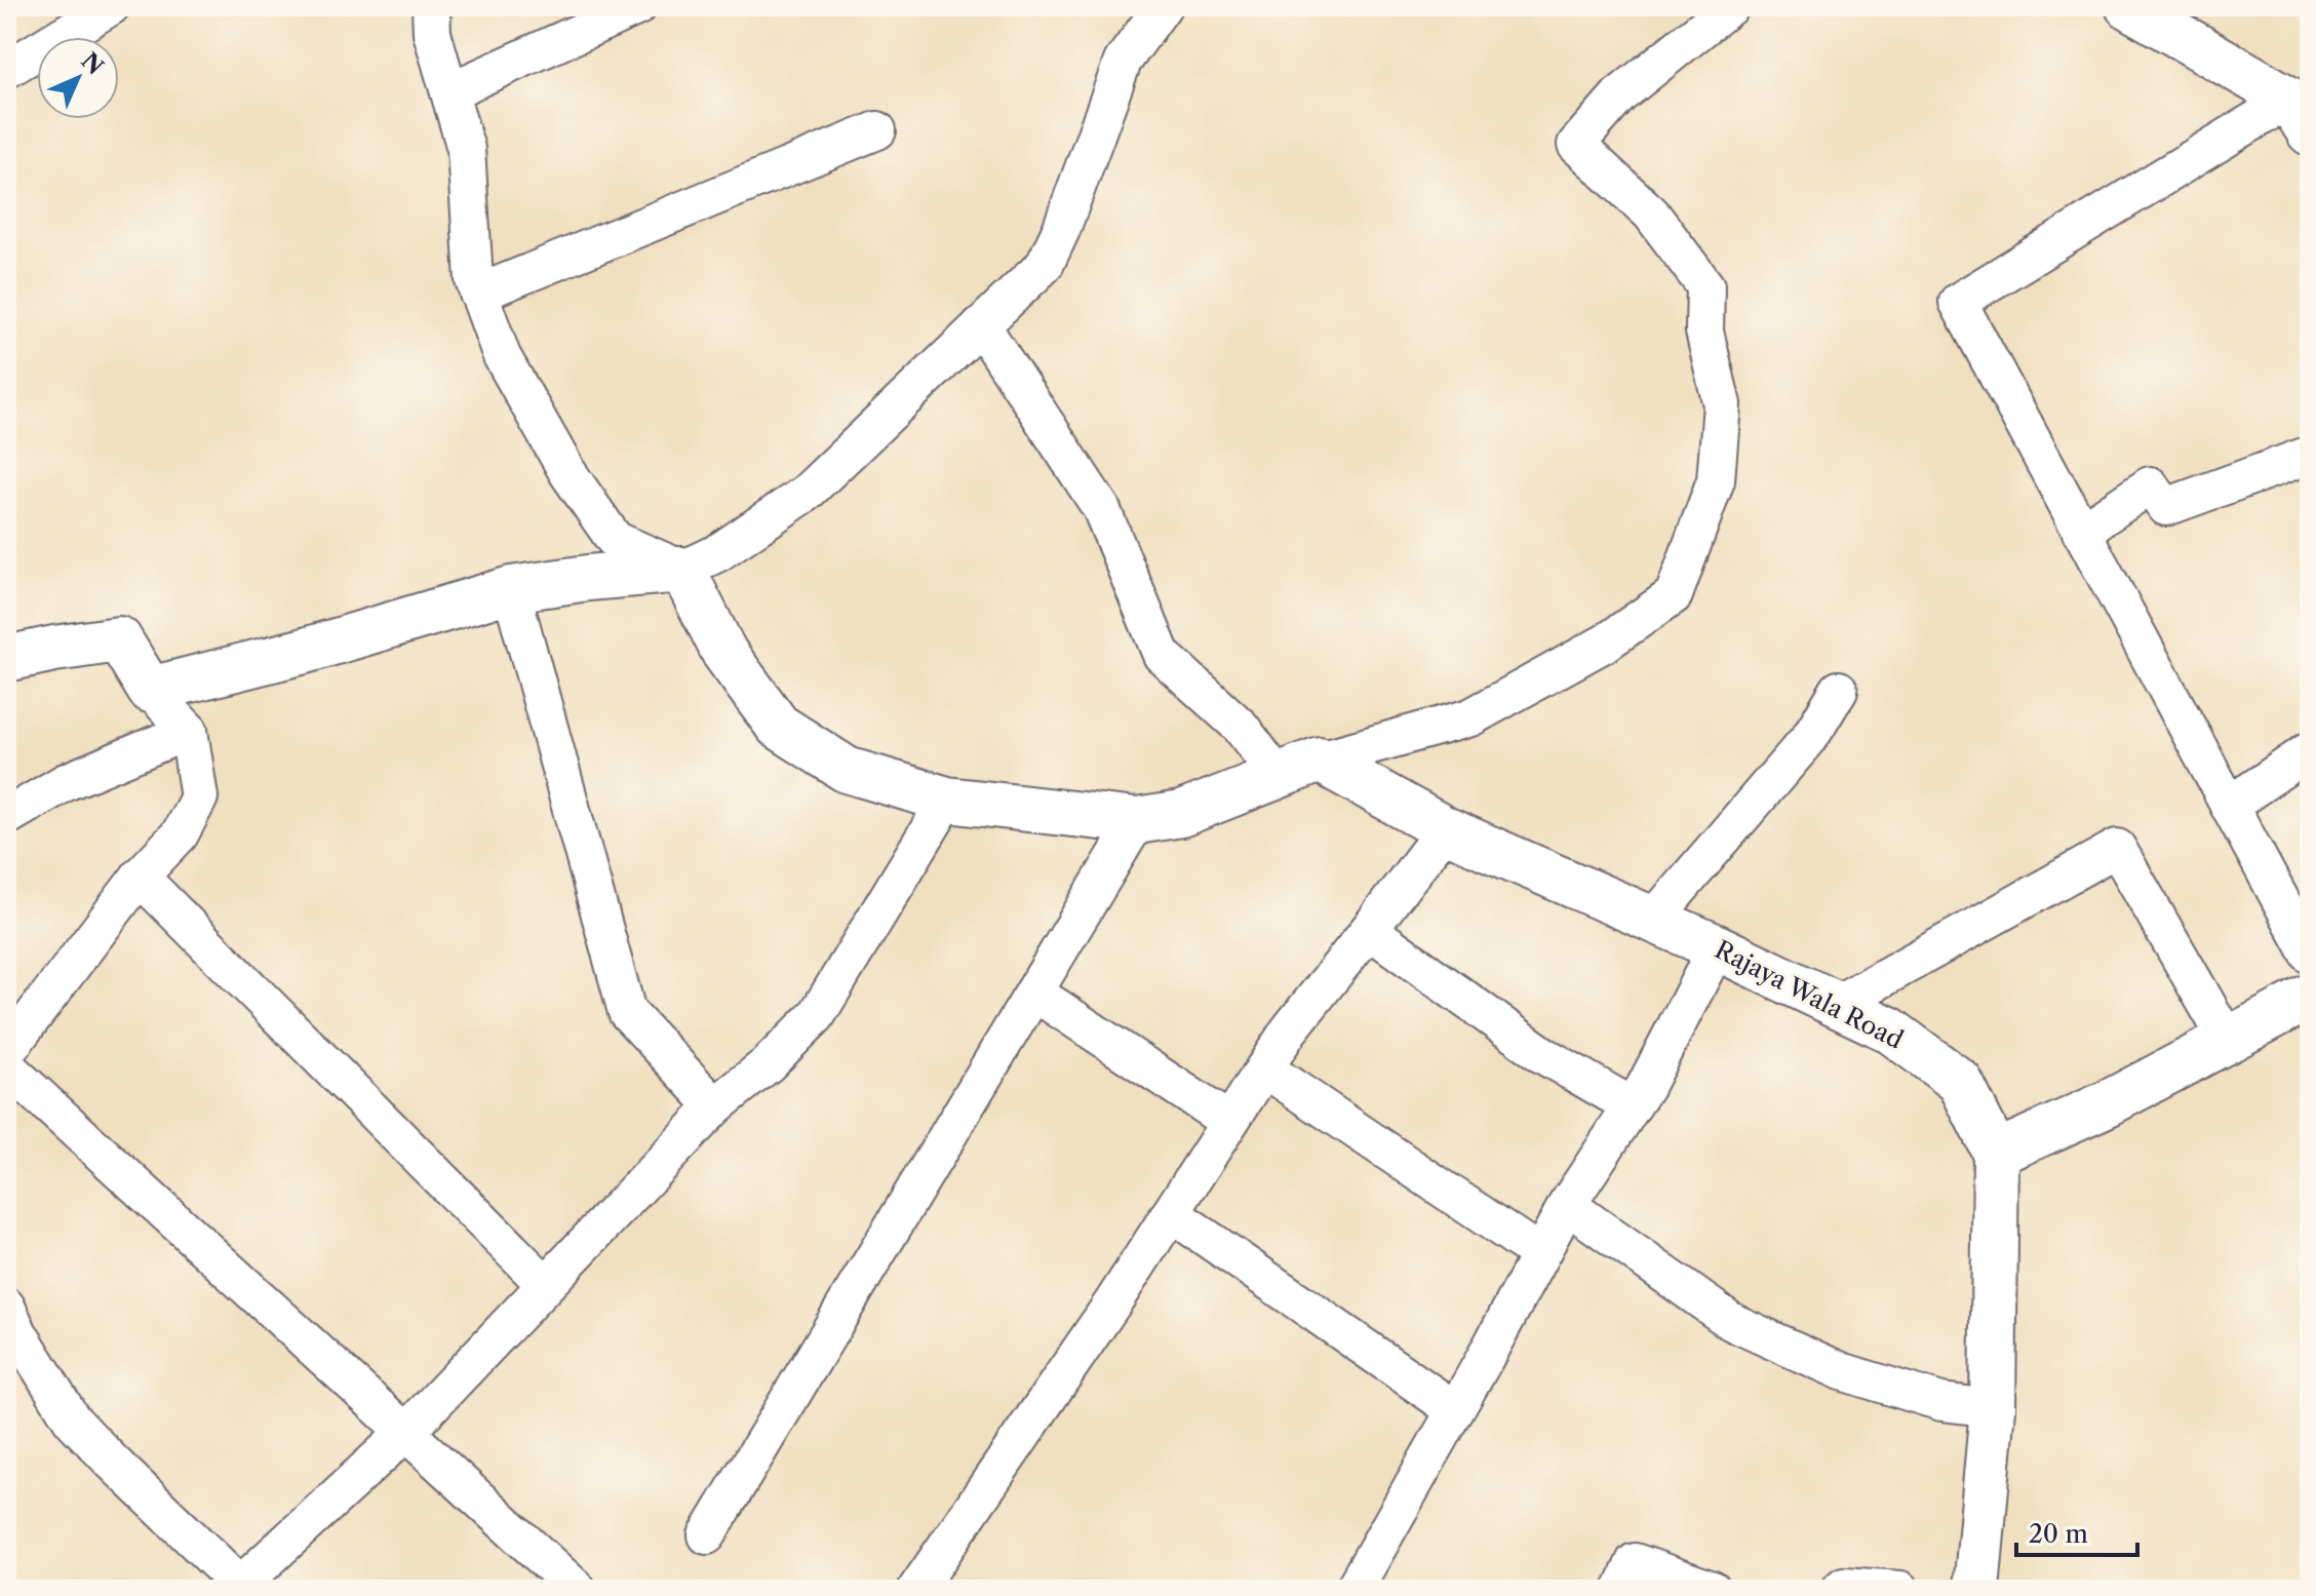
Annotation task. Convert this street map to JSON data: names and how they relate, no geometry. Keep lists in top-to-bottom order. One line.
{"streets":{"street":["Rajaya Wala Road"]},"scale_bar":"20 m","north":"top right"}
